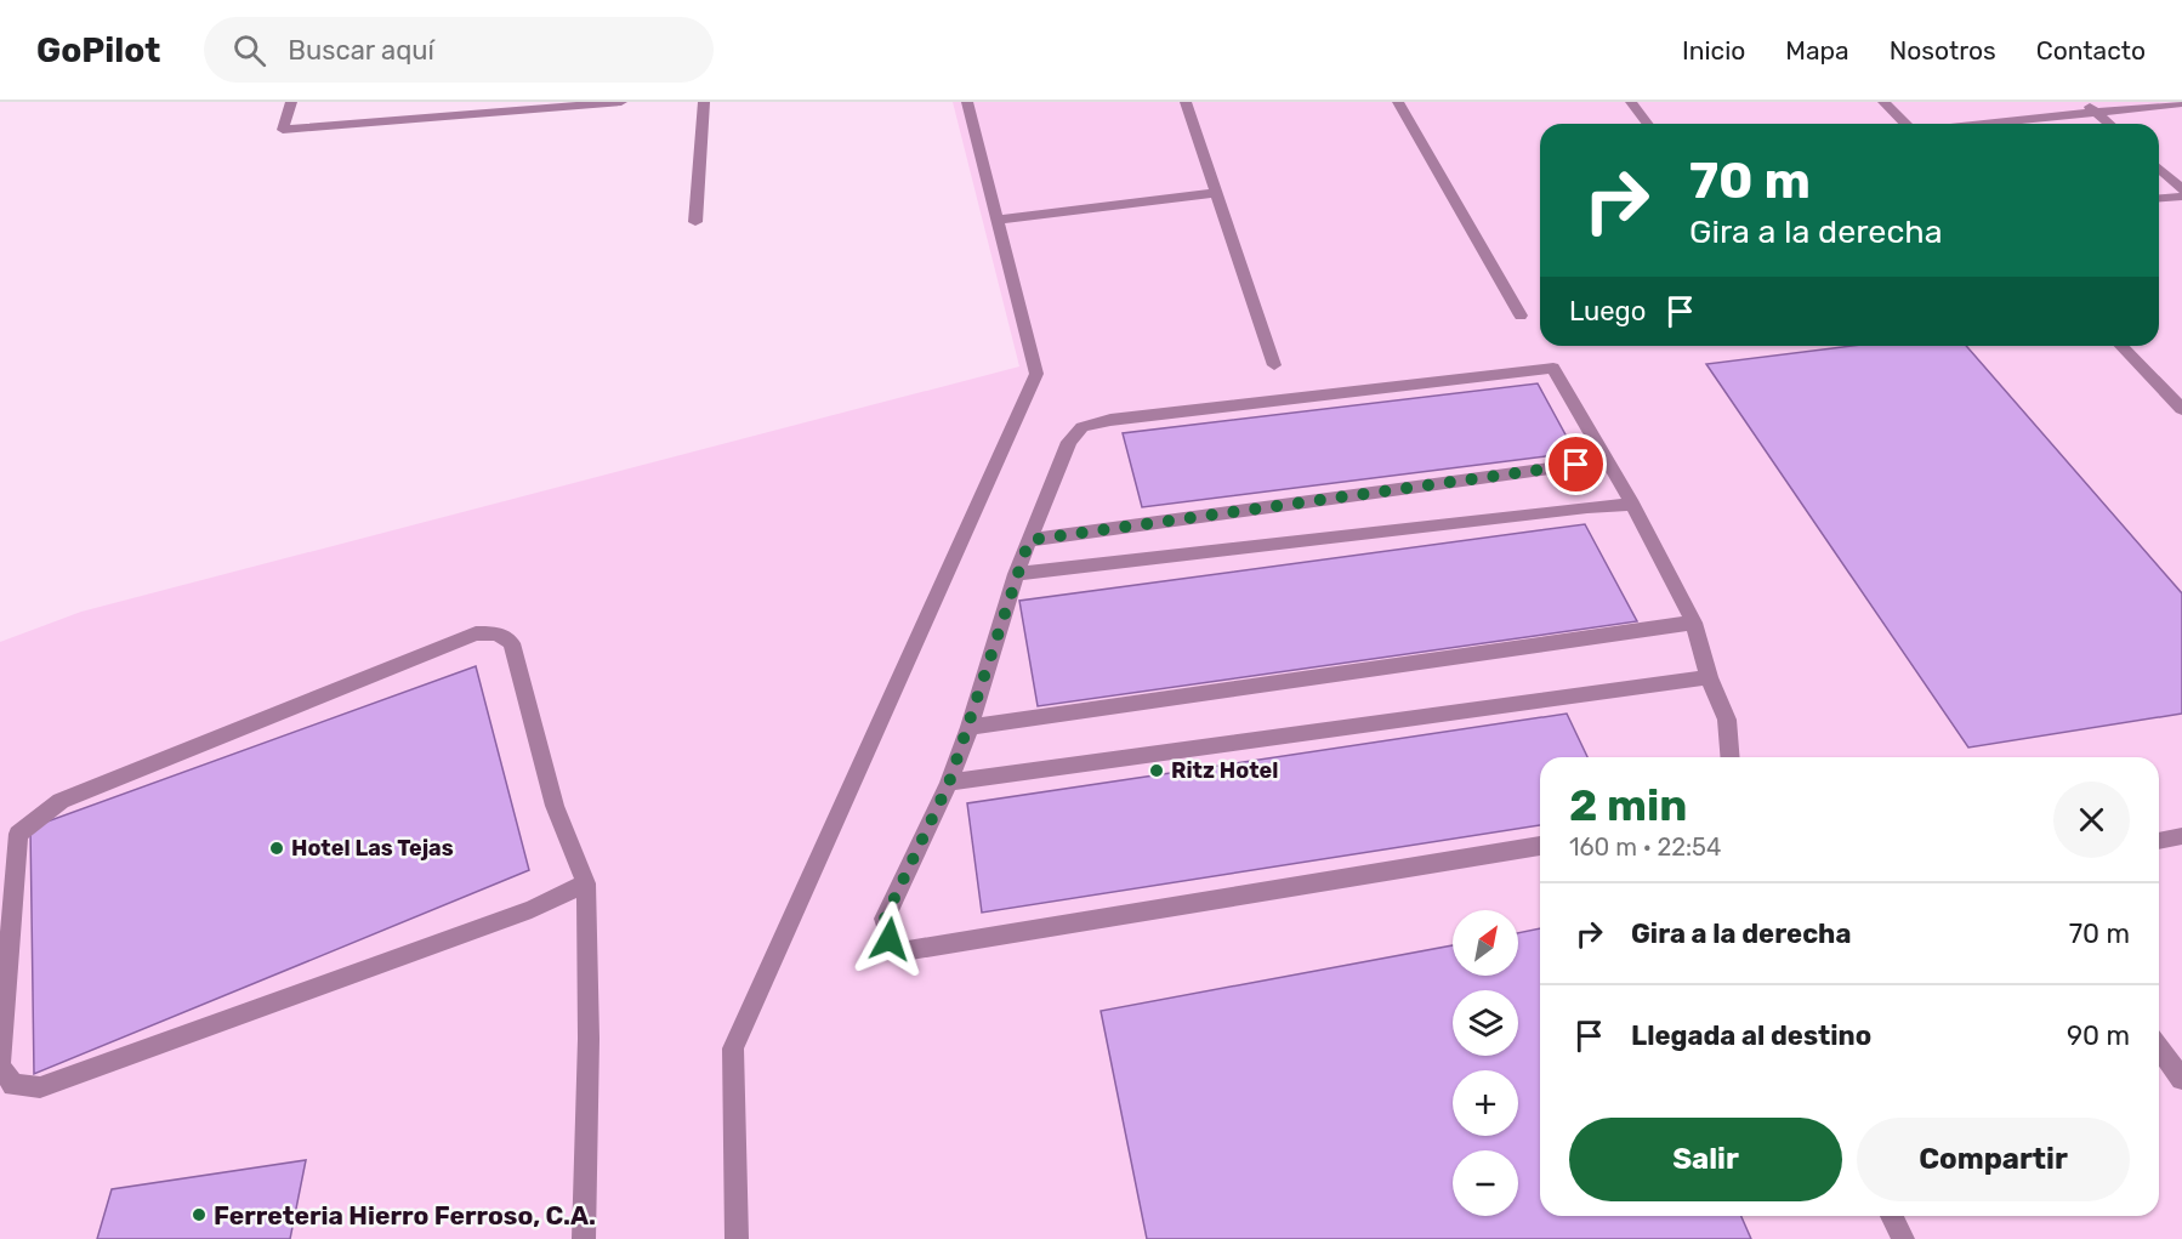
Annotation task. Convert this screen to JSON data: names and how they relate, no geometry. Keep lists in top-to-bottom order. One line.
{"places":["Ritz Hotel","Hotel Las Tejas","Ferreteria Hierro Ferroso, C.A."],"north":"top right","page":{"header":"GoPilot","search":"Buscar aquí","nav":["Inicio","Mapa","Nosotros","Contacto"],"turn":["70 m","Gira a la derecha"],"then":"Luego","heading":["2 min","160 m · 22:54"],"list":[{"name":"Gira a la derecha","value":"70 m"},{"name":"Llegada al destino","value":"90 m"}],"map_buttons":["+","−"],"buttons":["Salir","Compartir"]}}
